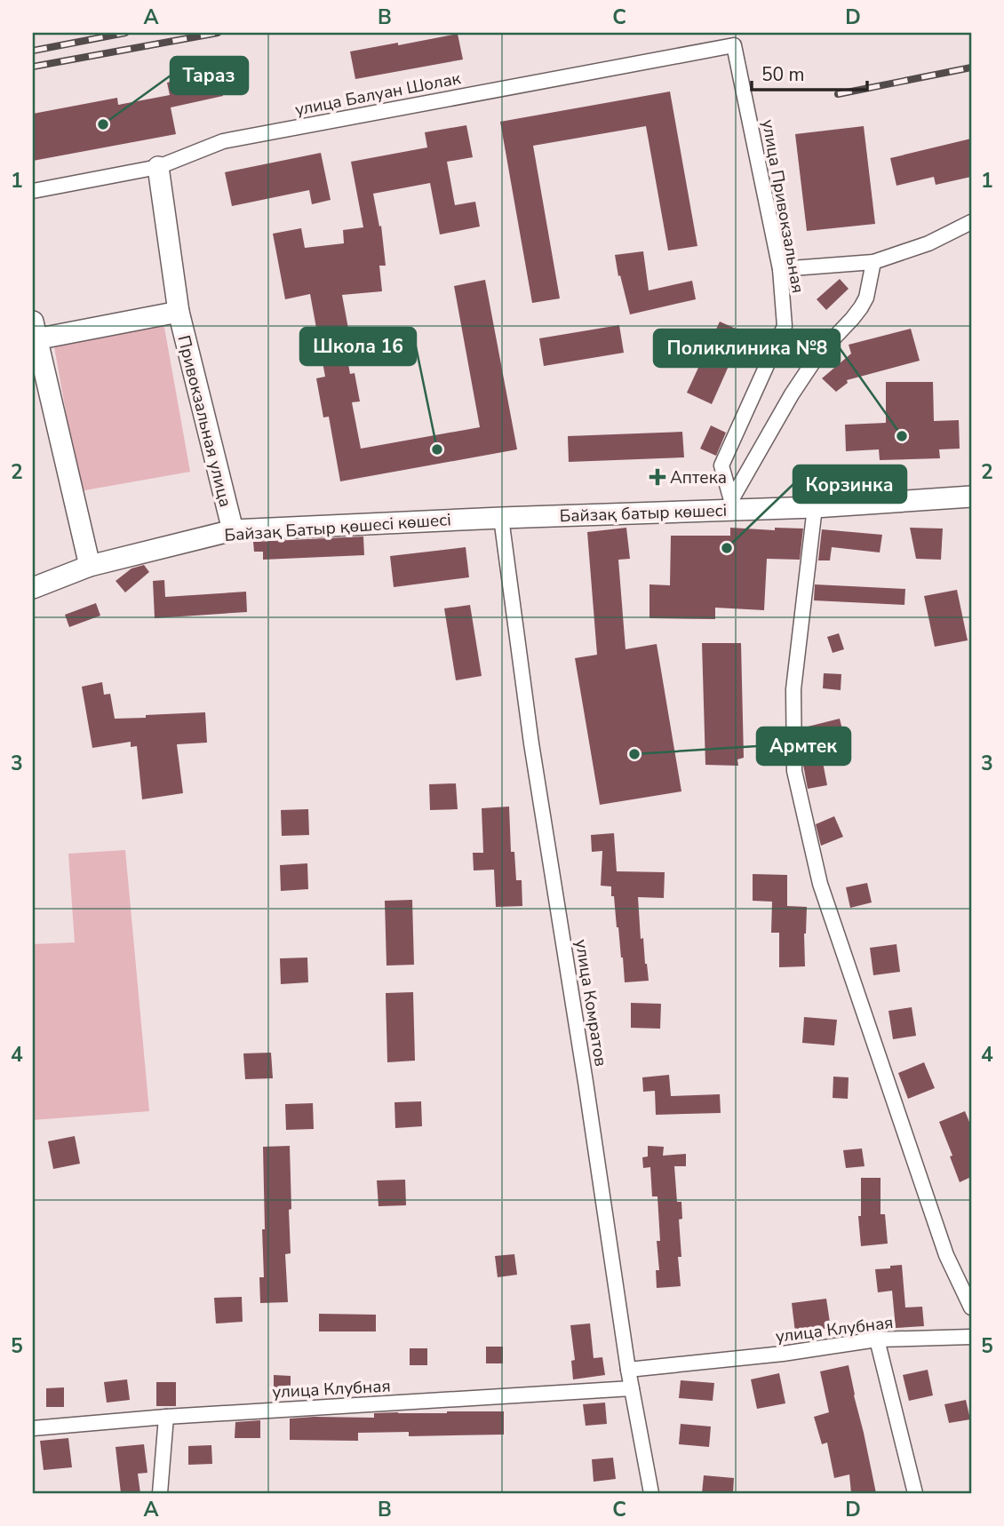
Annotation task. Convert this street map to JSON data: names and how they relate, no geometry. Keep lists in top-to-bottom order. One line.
{"streets":{"main road":["Привокзальная улица","Байзақ батыр көшесі","Байзақ Батыр қөшесі көшесі"],"street":["улица Балуан Шолак","улица Привокзальная","улица Комратов","улица Клубная"]},"crossings":[["улица Балуан Шолак","улица Привокзальная"],["улица Балуан Шолак","Привокзальная улица"],["улица Привокзальная","Байзақ батыр көшесі"],["Привокзальная улица","Байзақ Батыр қөшесі көшесі"],["Байзақ батыр көшесі","Байзақ Батыр қөшесі көшесі"],["Байзақ батыр көшесі","улица Комратов"],["Байзақ Батыр қөшесі көшесі","улица Комратов"],["улица Комратов","улица Клубная"]],"places":{"other":["Тараз","Поликлиника №8","Школа 16","Корзинка","Армтек"],"health":["Аптека"]},"scale_bar":"50 m","grid":{"columns":["A","B","C","D"],"rows":["1","2","3","4","5"]}}
